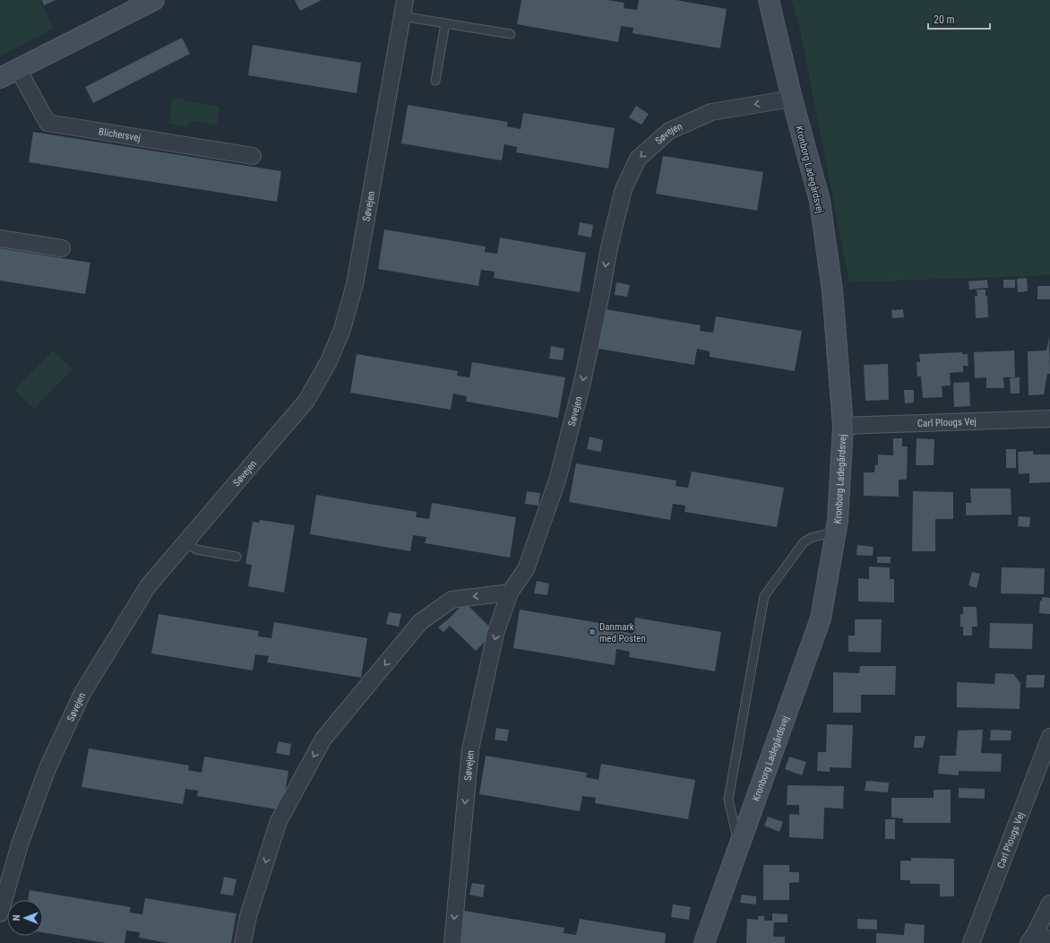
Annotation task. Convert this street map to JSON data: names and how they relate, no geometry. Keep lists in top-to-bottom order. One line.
{"streets":{"street":["Blichersvej","Søvejen","Kronborg Ladegårdsvej","Carl Plougs Vej"]},"crossings":[["Søvejen","Kronborg Ladegårdsvej"],["Kronborg Ladegårdsvej","Carl Plougs Vej"]],"one_way":["Søvejen"],"places":["Danmark med Posten"],"scale_bar":"20 m","north":"left"}
